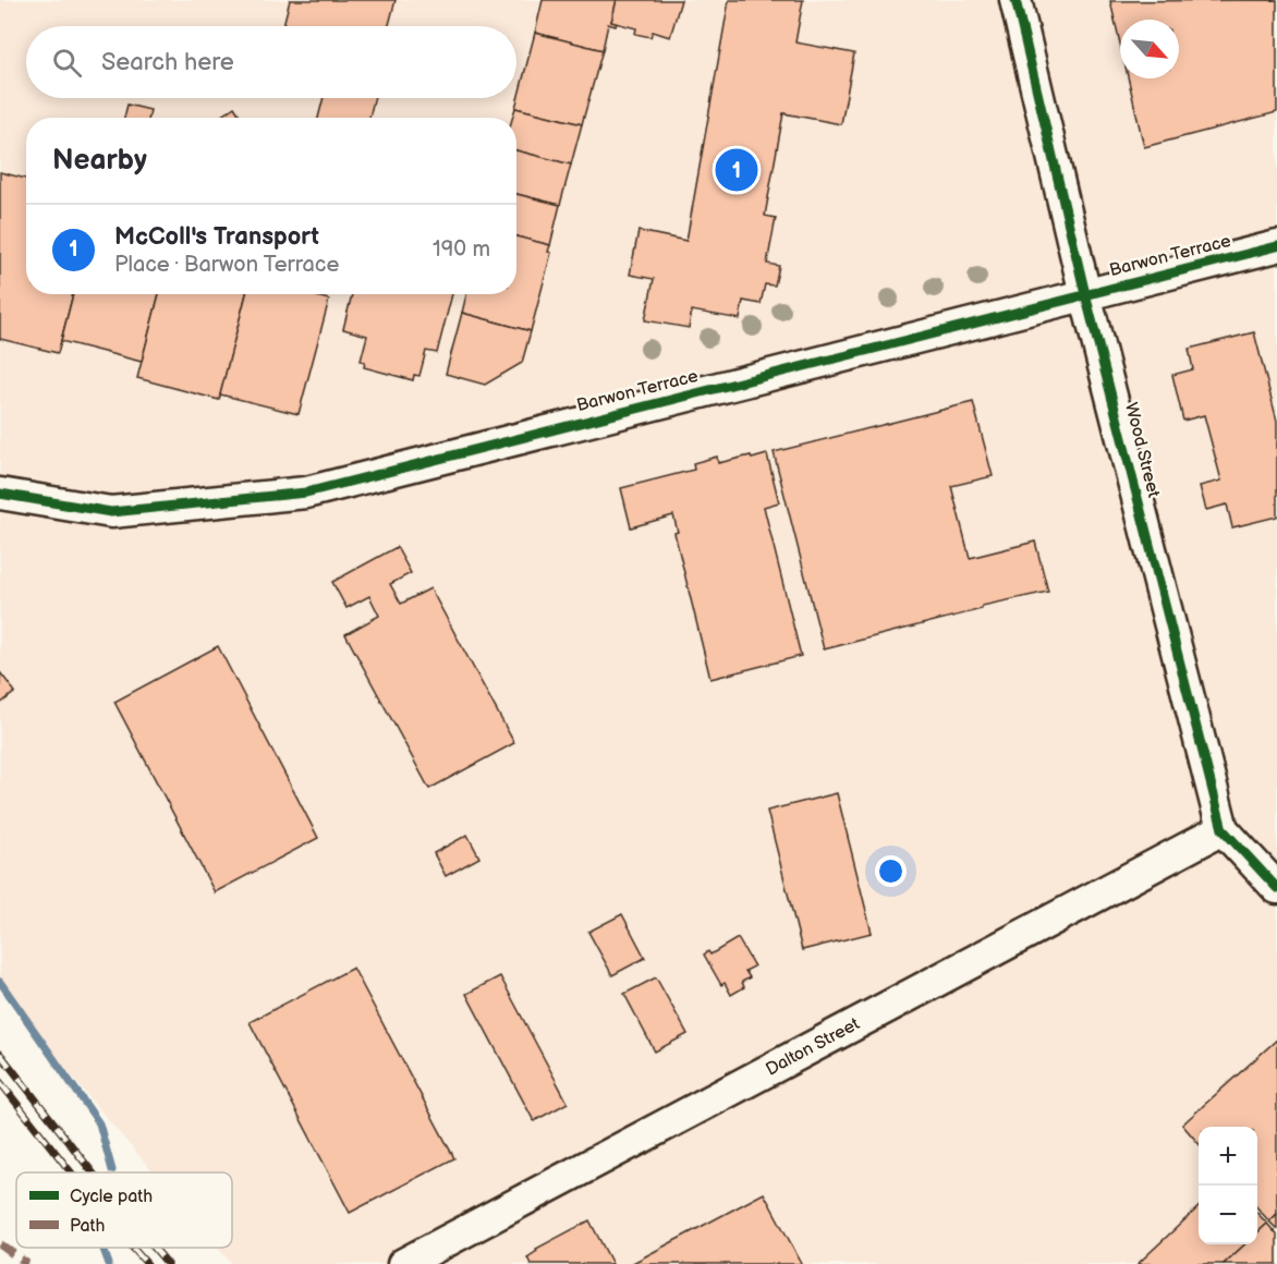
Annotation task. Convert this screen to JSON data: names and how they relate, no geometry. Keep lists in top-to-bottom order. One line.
{"streets":{"street":["Barwon Terrace","Wood Street","Dalton Street"]},"crossings":[["Barwon Terrace","Wood Street"],["Wood Street","Dalton Street"]],"legend":["Cycle path","Path"],"north":"bottom right","page":{"search":"Search here","heading":"Nearby","pins":"1","list":[{"mark":"1","name":"McColl's Transport","note":"Place · Barwon Terrace","value":"190 m"}],"map_buttons":["+","−"]}}
